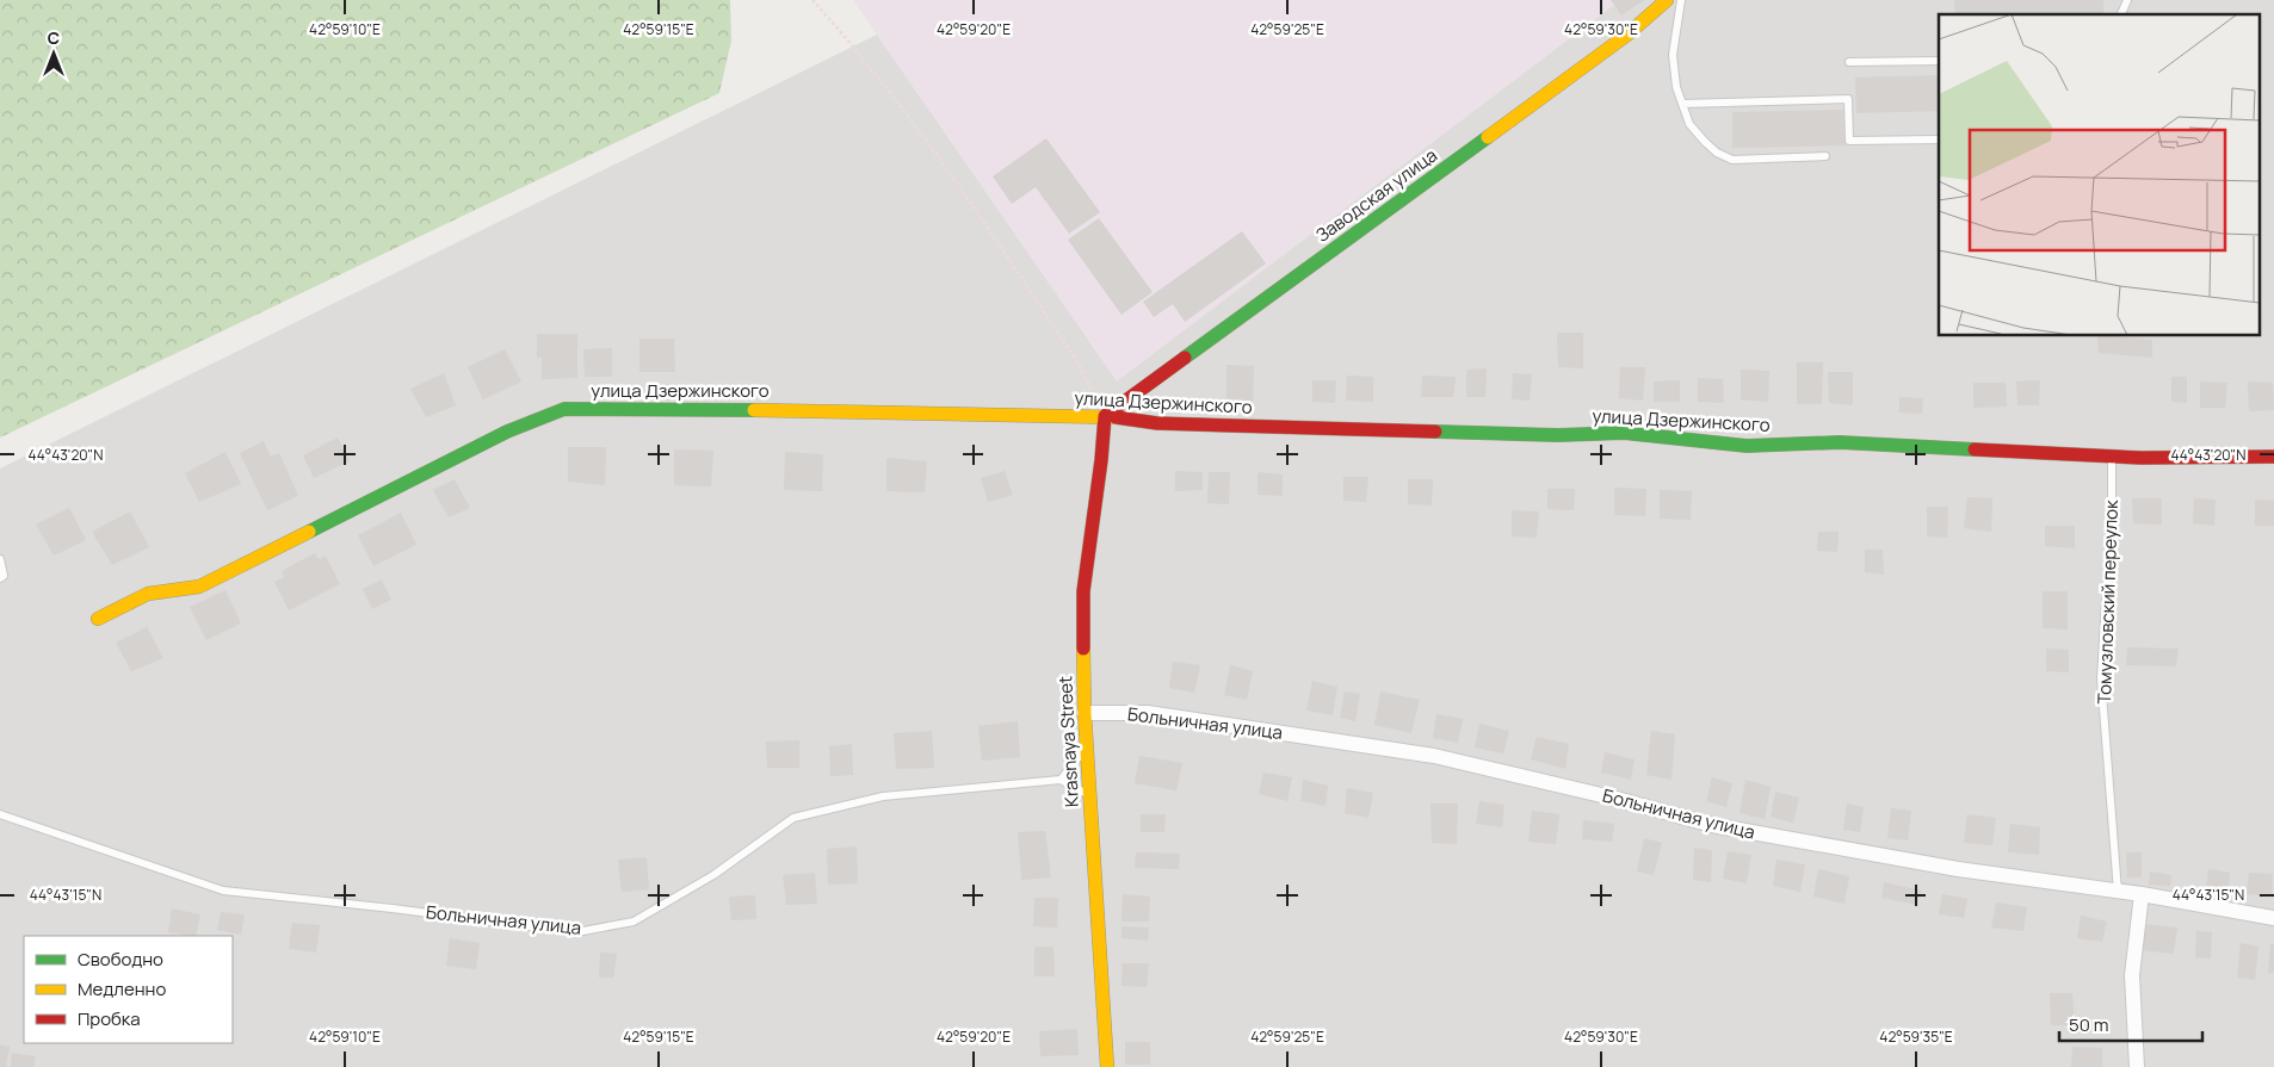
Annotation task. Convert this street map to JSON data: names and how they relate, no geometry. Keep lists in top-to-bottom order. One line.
{"streets":{"street":["Заводская улица","улица Дзержинского","Больничная улица","Krasnaya Street"],"lane":["Томузловский переулок"]},"crossings":[["Заводская улица","улица Дзержинского"],["Заводская улица","Krasnaya Street"],["улица Дзержинского","Томузловский переулок"],["улица Дзержинского","Krasnaya Street"],["Томузловский переулок","Больничная улица"],["Больничная улица","Krasnaya Street"]],"legend":["Свободно","Медленно","Пробка"],"scale_bar":"50 m","north":"top","coordinates":["42°59'10\"E","42°59'15\"E","42°59'20\"E","42°59'25\"E","42°59'30\"E","44°43'20\"N","44°43'15\"N","42°59'35\"E"]}
